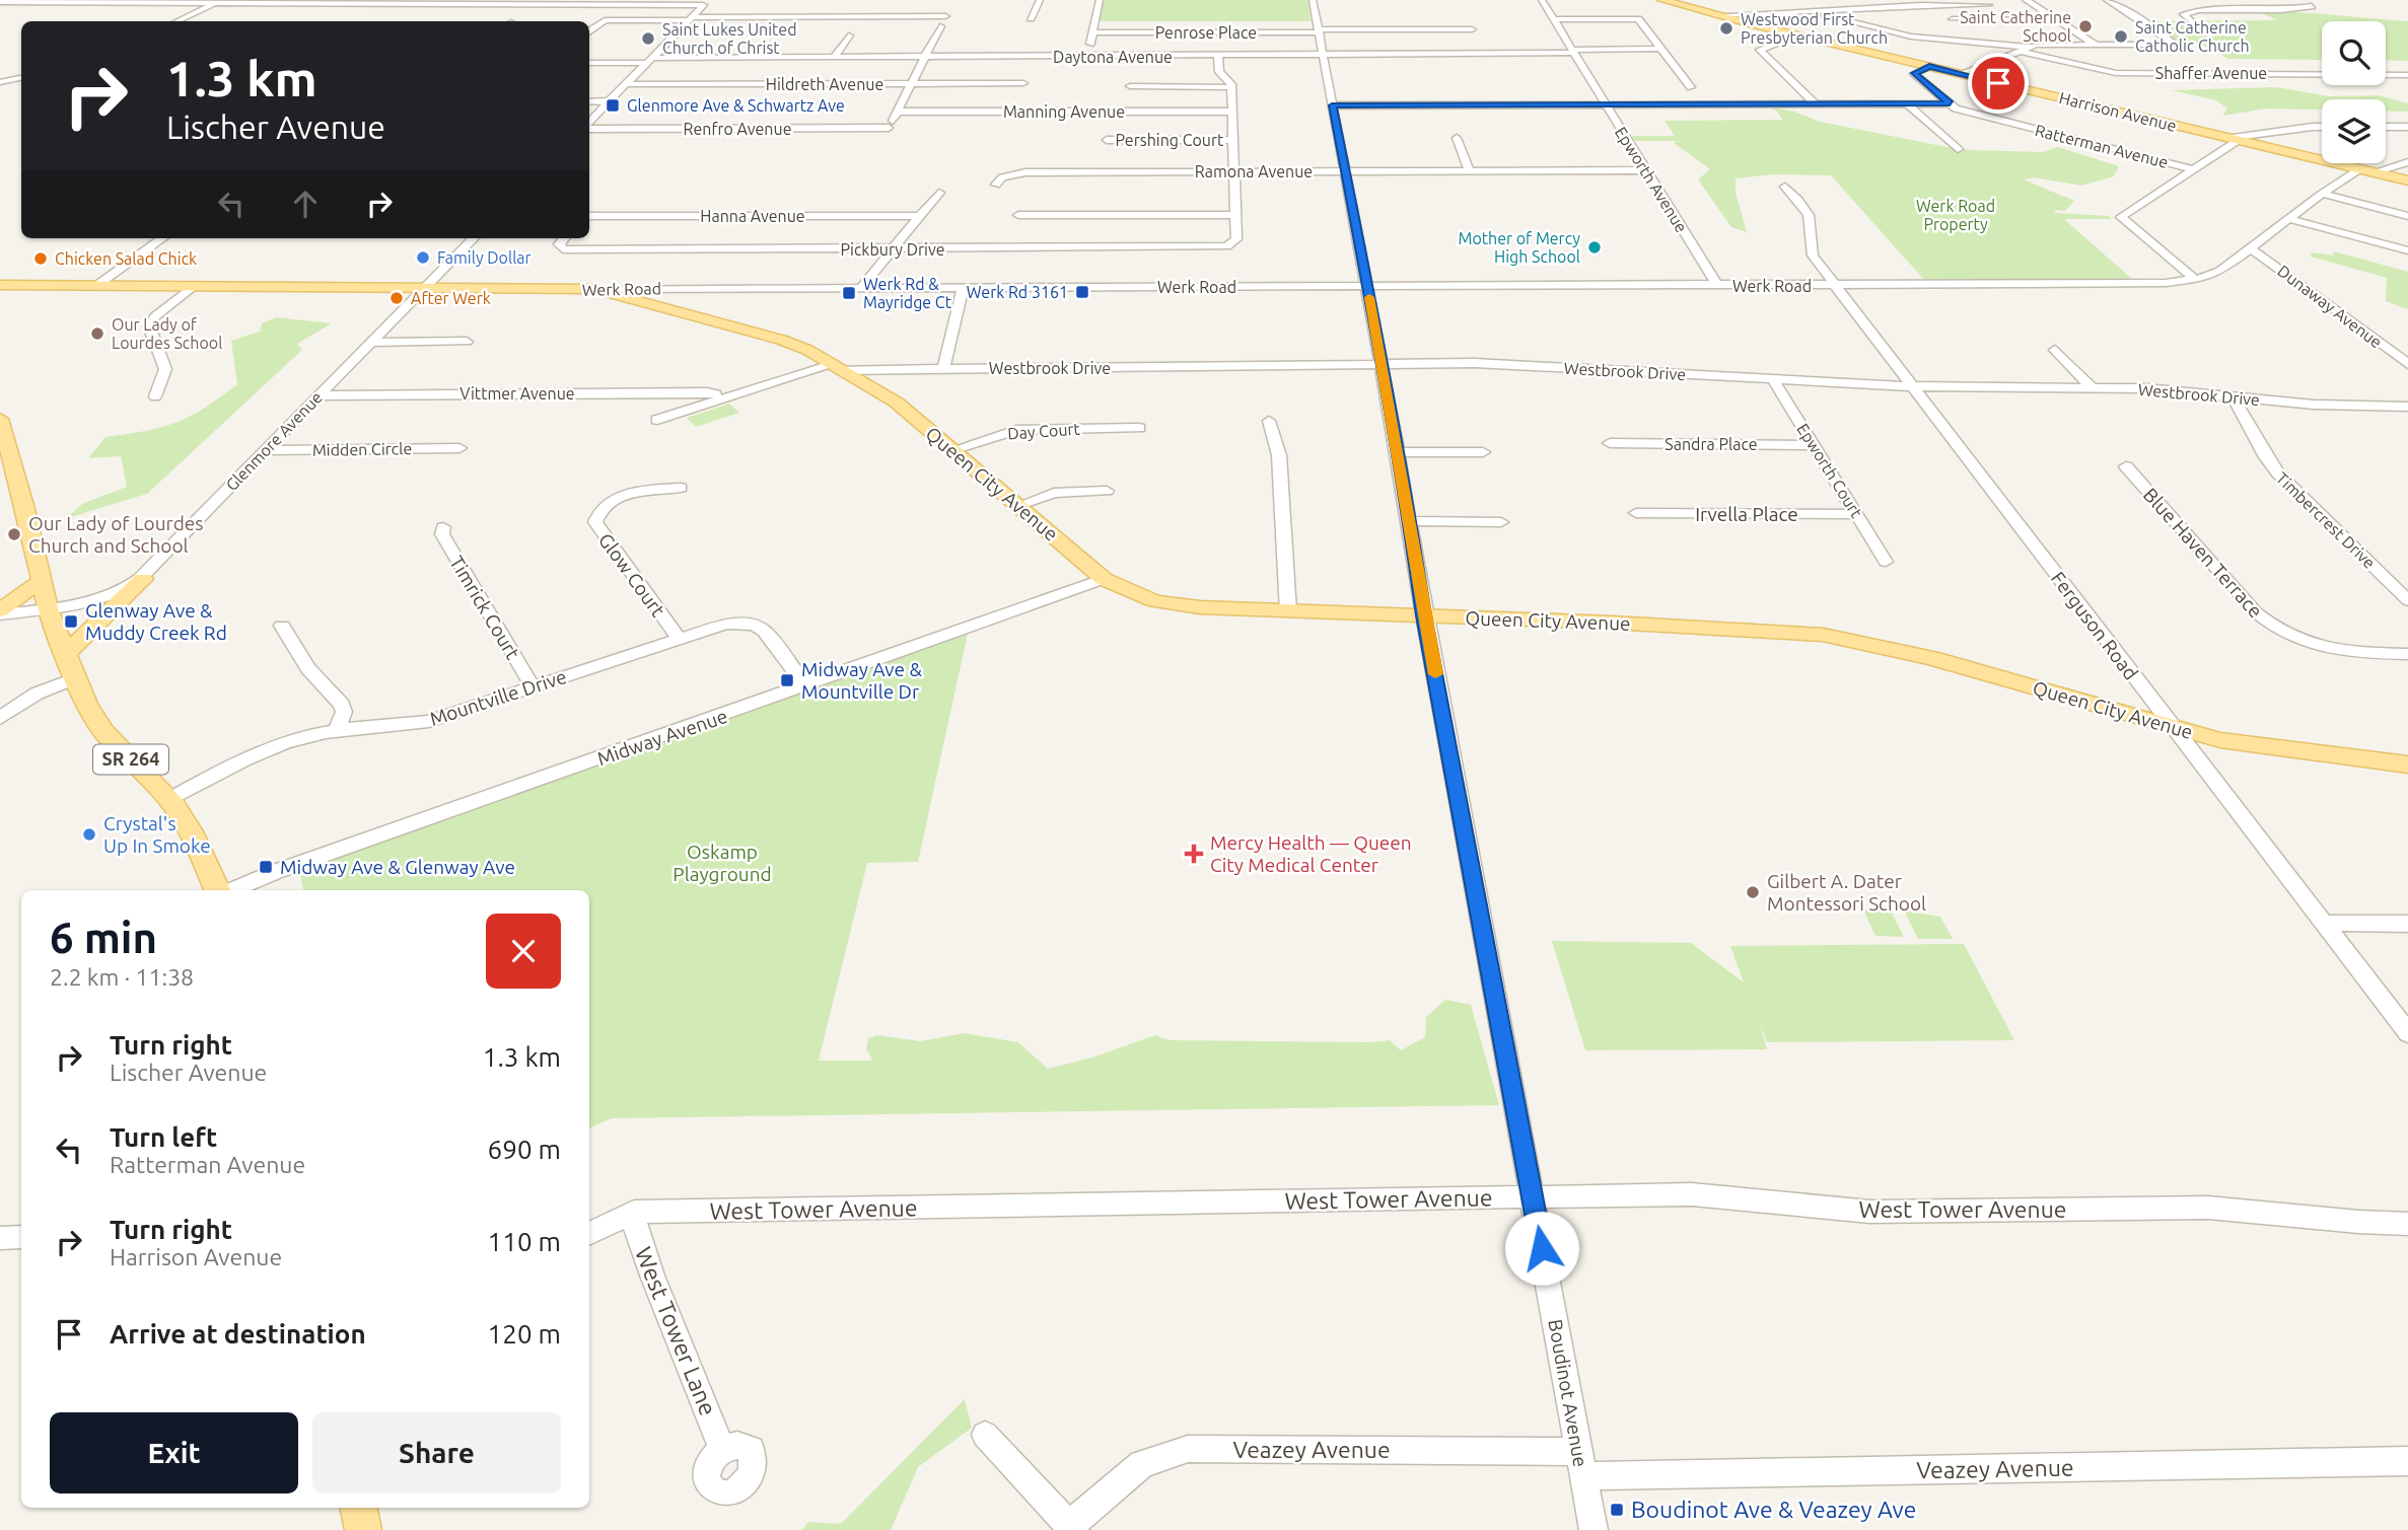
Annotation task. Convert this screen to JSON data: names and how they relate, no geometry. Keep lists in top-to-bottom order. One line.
{"streets":{"main road":["Harrison Avenue","Werk Road","Queen City Avenue","SR 264"],"street":["Penrose Place","Daytona Avenue","Shaffer Avenue","Hildreth Avenue","Manning Avenue","Renfro Avenue","Pershing Court","Ratterman Avenue","Ramona Avenue","Epworth Avenue","Hanna Avenue","Pickbury Drive","Dunaway Avenue","Westbrook Drive","Vittmer Avenue","Day Court","Glenmore Avenue","Sandra Place","Midden Circle","Epworth Court","Irvella Place","Timbercrest Drive","Blue Haven Terrace","Glow Court","Timrick Court","Ferguson Road","Mountville Drive","Midway Avenue","West Tower Avenue","West Tower Lane","Boudinot Avenue","Veazey Avenue"]},"crossings":[["Penrose Place","Boudinot Avenue"],["Daytona Avenue","Epworth Avenue"],["Daytona Avenue","Boudinot Avenue"],["Harrison Avenue","Ratterman Avenue"],["Harrison Avenue","Werk Road"],["Ramona Avenue","Epworth Avenue"],["Ramona Avenue","Boudinot Avenue"],["Epworth Avenue","Werk Road"],["Werk Road","Dunaway Avenue"],["Werk Road","Glenmore Avenue"],["Werk Road","Queen City Avenue"],["Werk Road","Ferguson Road"],["Werk Road","Boudinot Avenue"],["Westbrook Drive","Epworth Court"],["Westbrook Drive","Queen City Avenue"],["Westbrook Drive","Timbercrest Drive"],["Westbrook Drive","Ferguson Road"],["Westbrook Drive","Boudinot Avenue"],["Vittmer Avenue","Glenmore Avenue"],["Day Court","Queen City Avenue"],["Glenmore Avenue","Midden Circle"],["Glenmore Avenue","SR 264"],["Sandra Place","Epworth Court"],["Epworth Court","Irvella Place"],["Queen City Avenue","Ferguson Road"],["Queen City Avenue","Midway Avenue"],["Queen City Avenue","Boudinot Avenue"],["Glow Court","Mountville Drive"],["Timrick Court","Mountville Drive"],["Mountville Drive","Midway Avenue"],["Mountville Drive","SR 264"],["West Tower Avenue","West Tower Lane"],["West Tower Avenue","Boudinot Avenue"],["Boudinot Avenue","Veazey Avenue"]],"parks":["Werk Road Property","Oskamp Playground"],"places":{"other":["Saint Catherine School","Westwood First Presbyterian Church","Saint Catherine Catholic Church","Saint Lukes United Church of Christ","Mother of Mercy High School","Family Dollar","Chicken Salad Chick","After Werk","Our Lady of Lourdes School","Our Lady of Lourdes Church and School","Crystal's Up In Smoke","Gilbert A. Dater Montessori School"],"transit":["Glenmore Ave & Schwartz Ave","Werk Rd 3161","Werk Rd & Mayridge Ct","Glenway Ave & Muddy Creek Rd","Midway Ave & Mountville Dr","Midway Ave & Glenway Ave","Boudinot Ave & Veazey Ave"],"health":["Mercy Health — Queen City Medical Center"]},"page":{"turn":["1.3 km","Lischer Avenue"],"heading":["6 min","2.2 km · 11:38"],"list":[{"name":"Turn right","note":"Lischer Avenue","value":"1.3 km"},{"name":"Turn left","note":"Ratterman Avenue","value":"690 m"},{"name":"Turn right","note":"Harrison Avenue","value":"110 m"},{"name":"Arrive at destination","value":"120 m"}],"buttons":["Exit","Share"]}}
